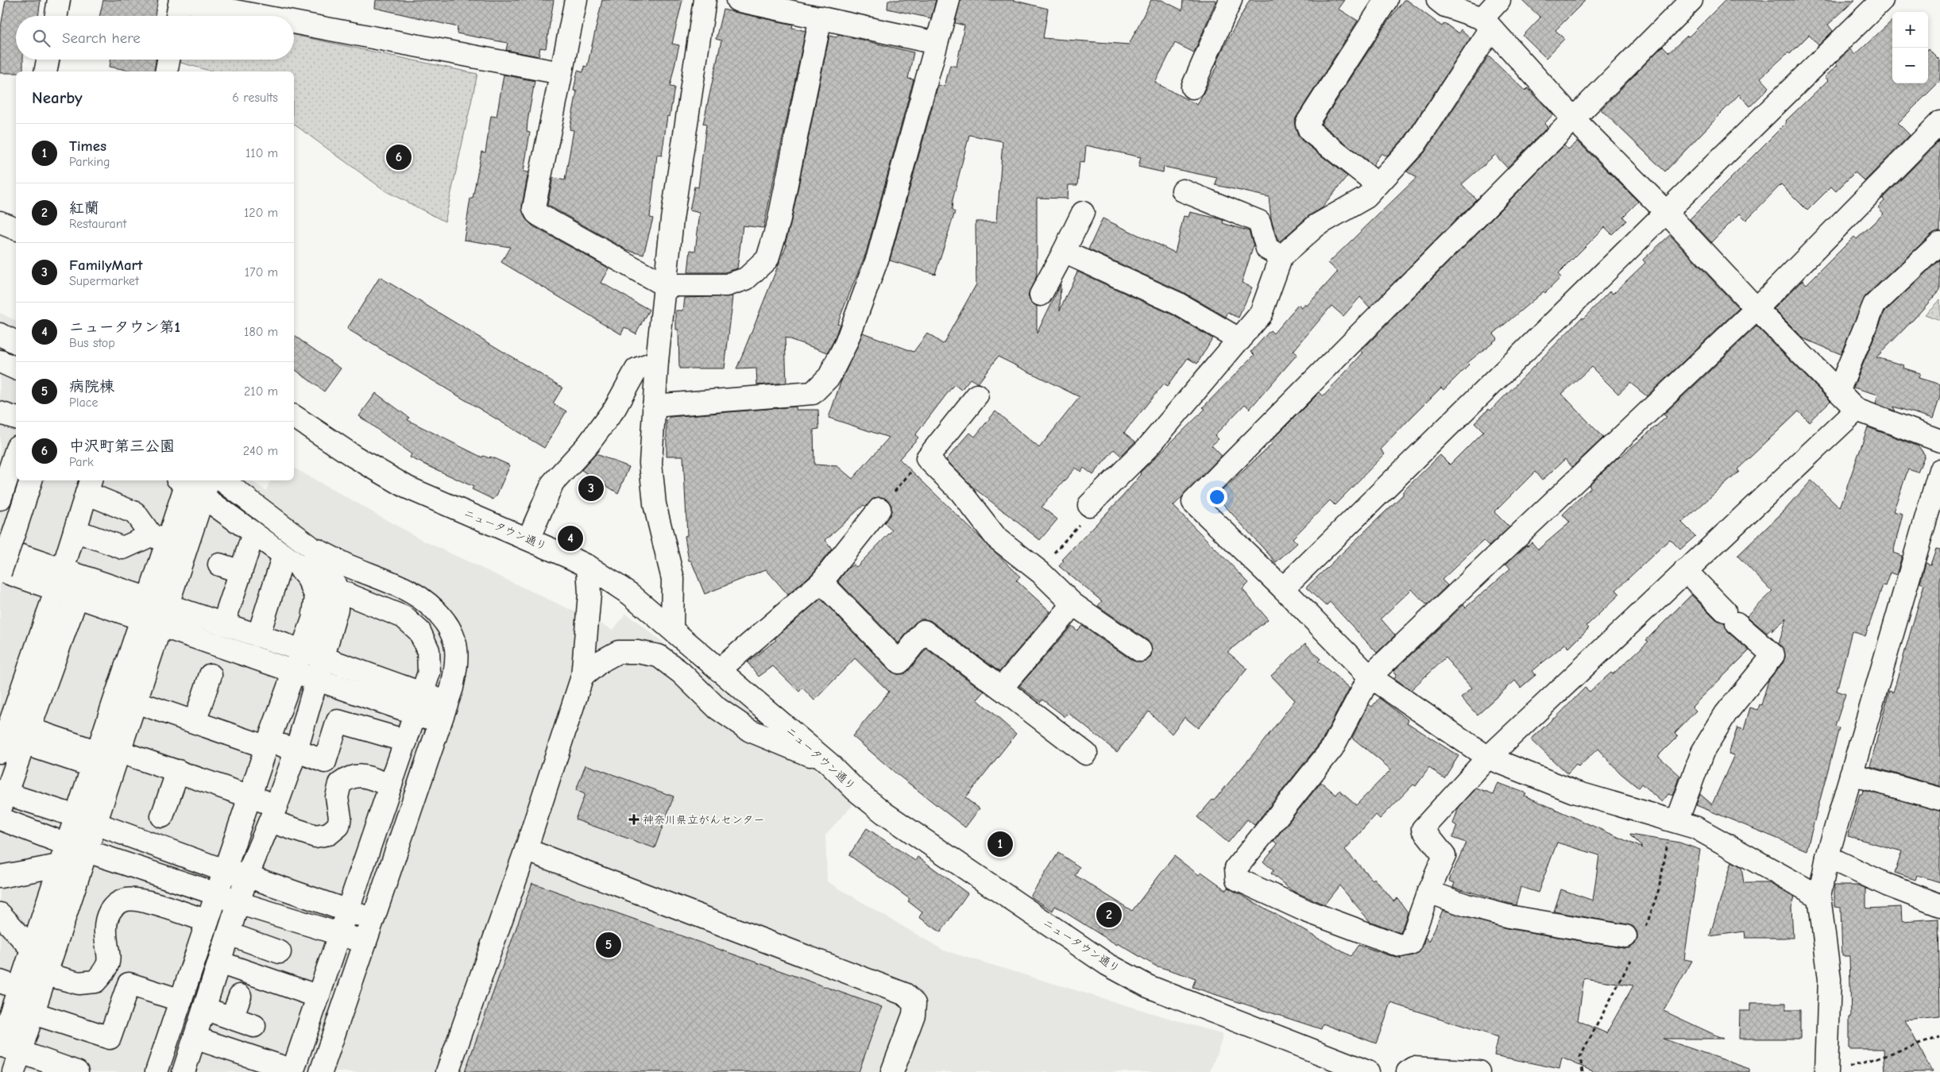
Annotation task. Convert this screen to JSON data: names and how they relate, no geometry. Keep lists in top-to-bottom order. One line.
{"streets":{"street":["ニュータウン通り"]},"places":{"health":["神奈川県立がんセンター"]},"page":{"map_buttons":["+","−"],"search":"Search here","heading":["Nearby","6 results"],"list":[{"mark":"1","name":"Times","note":"Parking","value":"110 m"},{"mark":"2","name":"紅蘭","note":"Restaurant","value":"120 m"},{"mark":"3","name":"FamilyMart","note":"Supermarket","value":"170 m"},{"mark":"4","name":"ニュータウン第1","note":"Bus stop","value":"180 m"},{"mark":"5","name":"病院棟","note":"Place","value":"210 m"},{"mark":"6","name":"中沢町第三公園","note":"Park","value":"240 m"}],"pins":["6","3","4","1","2","5"]}}
